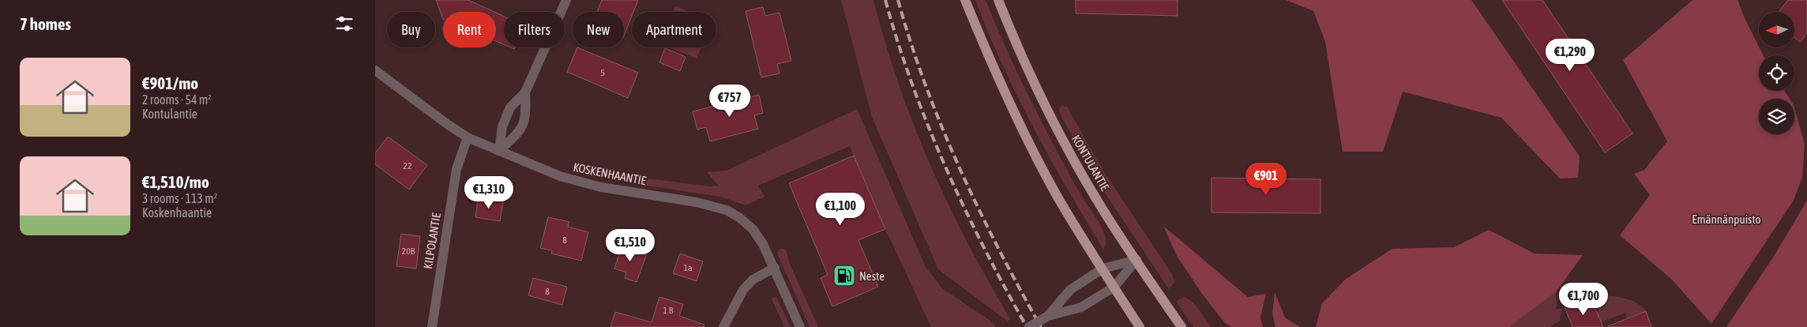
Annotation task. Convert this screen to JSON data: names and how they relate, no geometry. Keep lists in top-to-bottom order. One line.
{"streets":{"main road":["KONTULANTIE"],"street":["KOSKENHAANTIE","KILPOLANTIE"]},"crossings":[["KOSKENHAANTIE","KILPOLANTIE"]],"parks":["Emännänpuisto"],"places":{"fuel station":["Neste"]},"house_numbers":["5","22","8","20B","1a","8","1 B"],"north":"left","page":{"heading":"7 homes","chip":["Buy","Rent","Filters","New","Apartment"],"price":["€1,290","€757","€901","€1,310","€1,100","€1,510","€1,700"],"list":[{"name":"€901/mo","note":"2 rooms · 54 m² · Kontulantie"},{"name":"€1,510/mo","note":"3 rooms · 113 m² · Koskenhaantie"}]}}
